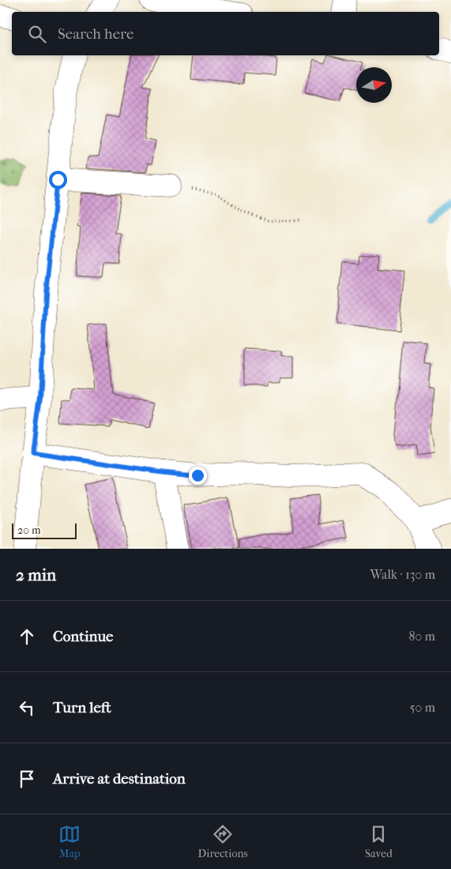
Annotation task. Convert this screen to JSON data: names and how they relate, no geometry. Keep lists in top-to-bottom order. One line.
{"scale_bar":"20 m","north":"right","page":{"search":"Search here","scale":"20 m","heading":["2 min","Walk · 130 m"],"list":[["Continue","80 m"],["Turn left","50 m"],"Arrive at destination"],"nav":["Map","Directions","Saved"]}}
